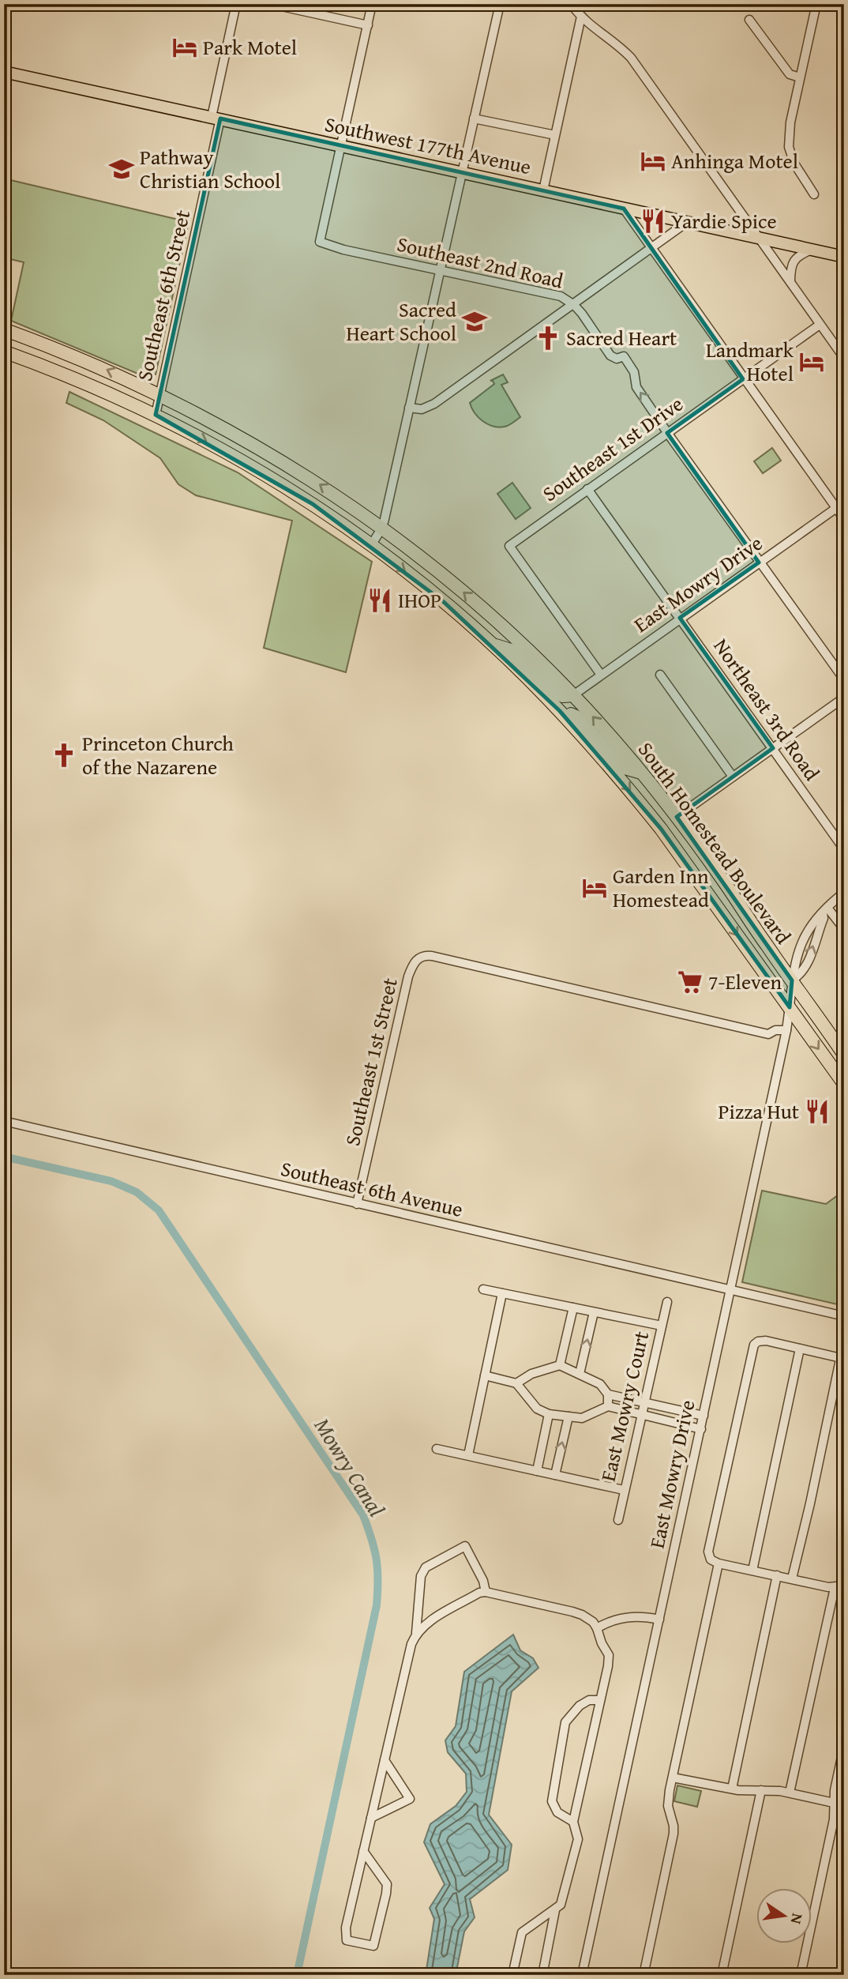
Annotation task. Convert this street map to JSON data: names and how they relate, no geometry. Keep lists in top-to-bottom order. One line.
{"streets":{"highway":["South Homestead Boulevard"],"main road":["Southwest 177th Avenue"],"street":["Southeast 2nd Road","Southeast 6th Street","Southeast 1st Drive","East Mowry Drive","Northeast 3rd Road","Southeast 1st Street","Southeast 6th Avenue","East Mowry Court"]},"crossings":[["Southwest 177th Avenue","Southeast 2nd Road"],["Southwest 177th Avenue","Southeast 6th Street"],["Southeast 2nd Road","Southeast 1st Drive"],["Southeast 2nd Road","East Mowry Drive"],["Southeast 6th Street","South Homestead Boulevard"],["Southeast 1st Drive","East Mowry Drive"],["Southeast 1st Drive","Northeast 3rd Road"],["East Mowry Drive","Northeast 3rd Road"],["East Mowry Drive","South Homestead Boulevard"],["East Mowry Drive","Southeast 6th Avenue"],["Southeast 1st Street","Southeast 6th Avenue"]],"water":["Mowry Canal"],"places":{"hotel":["Park Motel","Anhinga Motel","Landmark Hotel","Garden Inn Homestead"],"school or university":["Pathway Christian School","Sacred Heart School"],"restaurant":["Yardie Spice","IHOP","Pizza Hut"],"church":["Sacred Heart","Princeton Church of the Nazarene"],"supermarket":["7-Eleven"]},"north":"right"}
